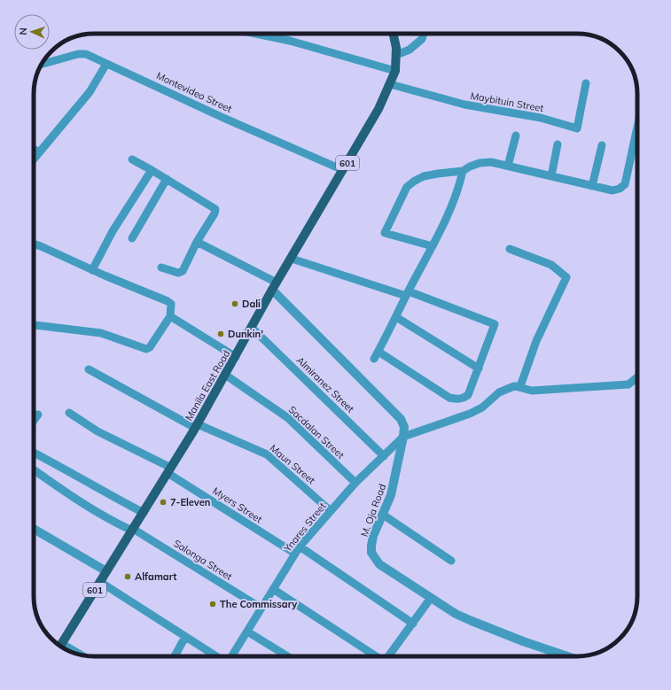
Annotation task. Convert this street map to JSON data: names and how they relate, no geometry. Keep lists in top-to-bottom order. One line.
{"streets":{"main road":["601","Manila East Road"],"street":["Montevideo Street","Maybituin Street","Almiranez Street","Sacdalan Street","Maun Street","Myers Street","M. Oja Road","Ynares Street","Salonga Street"]},"crossings":[["Montevideo Street","Manila East Road"],["Maybituin Street","Manila East Road"],["Almiranez Street","Manila East Road"],["Almiranez Street","Ynares Street"],["Manila East Road","Sacdalan Street"],["Manila East Road","Maun Street"],["Manila East Road","Myers Street"],["Manila East Road","M. Oja Road"],["Manila East Road","Salonga Street"],["Sacdalan Street","Ynares Street"],["Maun Street","Ynares Street"],["Myers Street","Ynares Street"],["M. Oja Road","Ynares Street"],["Ynares Street","Salonga Street"]],"places":["Dali","Dunkin'","7-Eleven","Alfamart","The Commissary"],"north":"left"}
